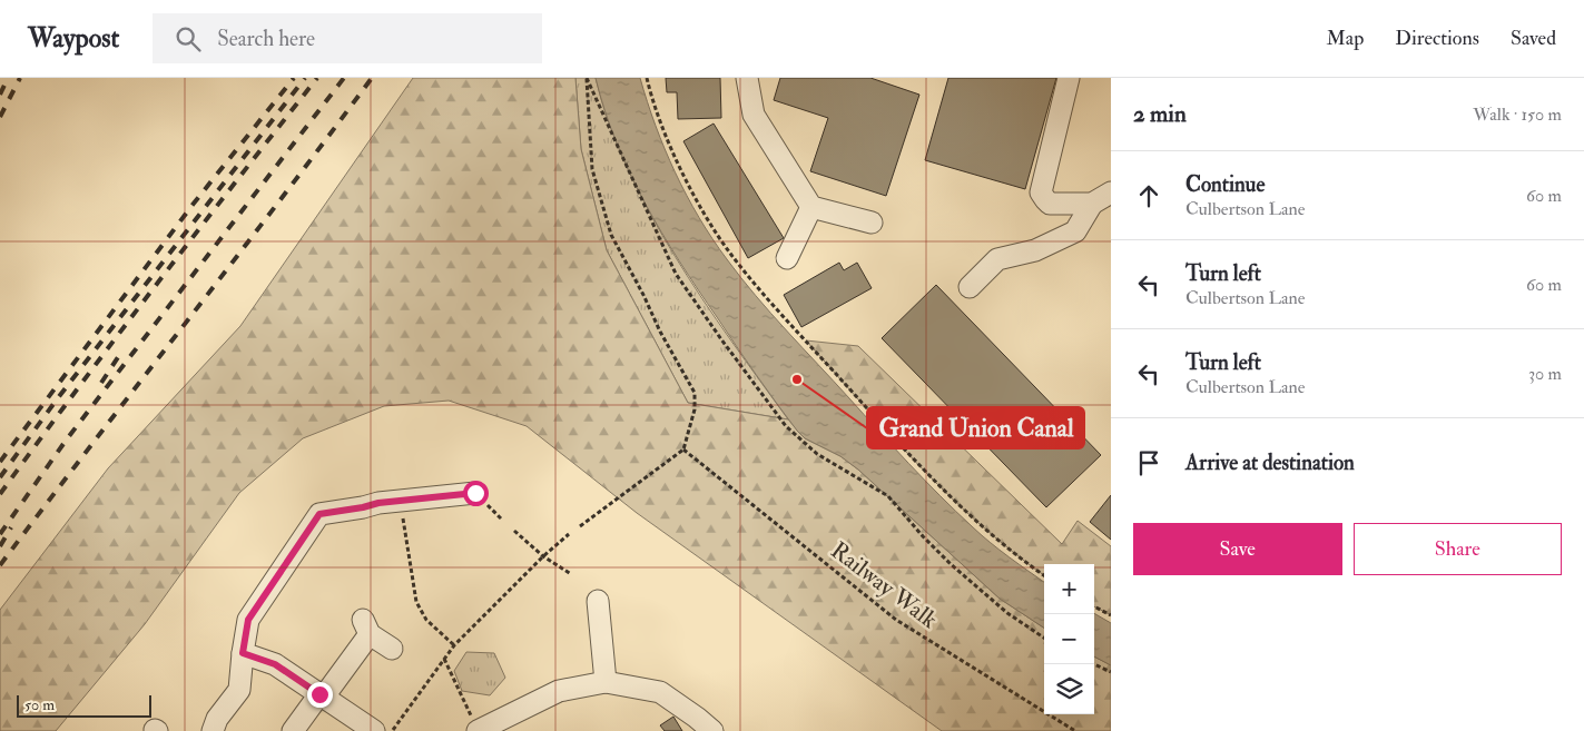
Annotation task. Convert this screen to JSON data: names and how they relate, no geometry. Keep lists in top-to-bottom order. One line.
{"streets":{"path":["Railway Walk"]},"places":["Grand Union Canal"],"scale_bar":"50 m","page":{"header":"Waypost","search":"Search here","nav":["Map","Directions","Saved"],"heading":["2 min","Walk · 150 m"],"list":[["Continue","Culbertson Lane","60 m"],["Turn left","Culbertson Lane","60 m"],["Turn left","Culbertson Lane","30 m"],"Arrive at destination"],"buttons":["Save","Share"],"map_buttons":["+","−"],"scale":"50 m"}}
